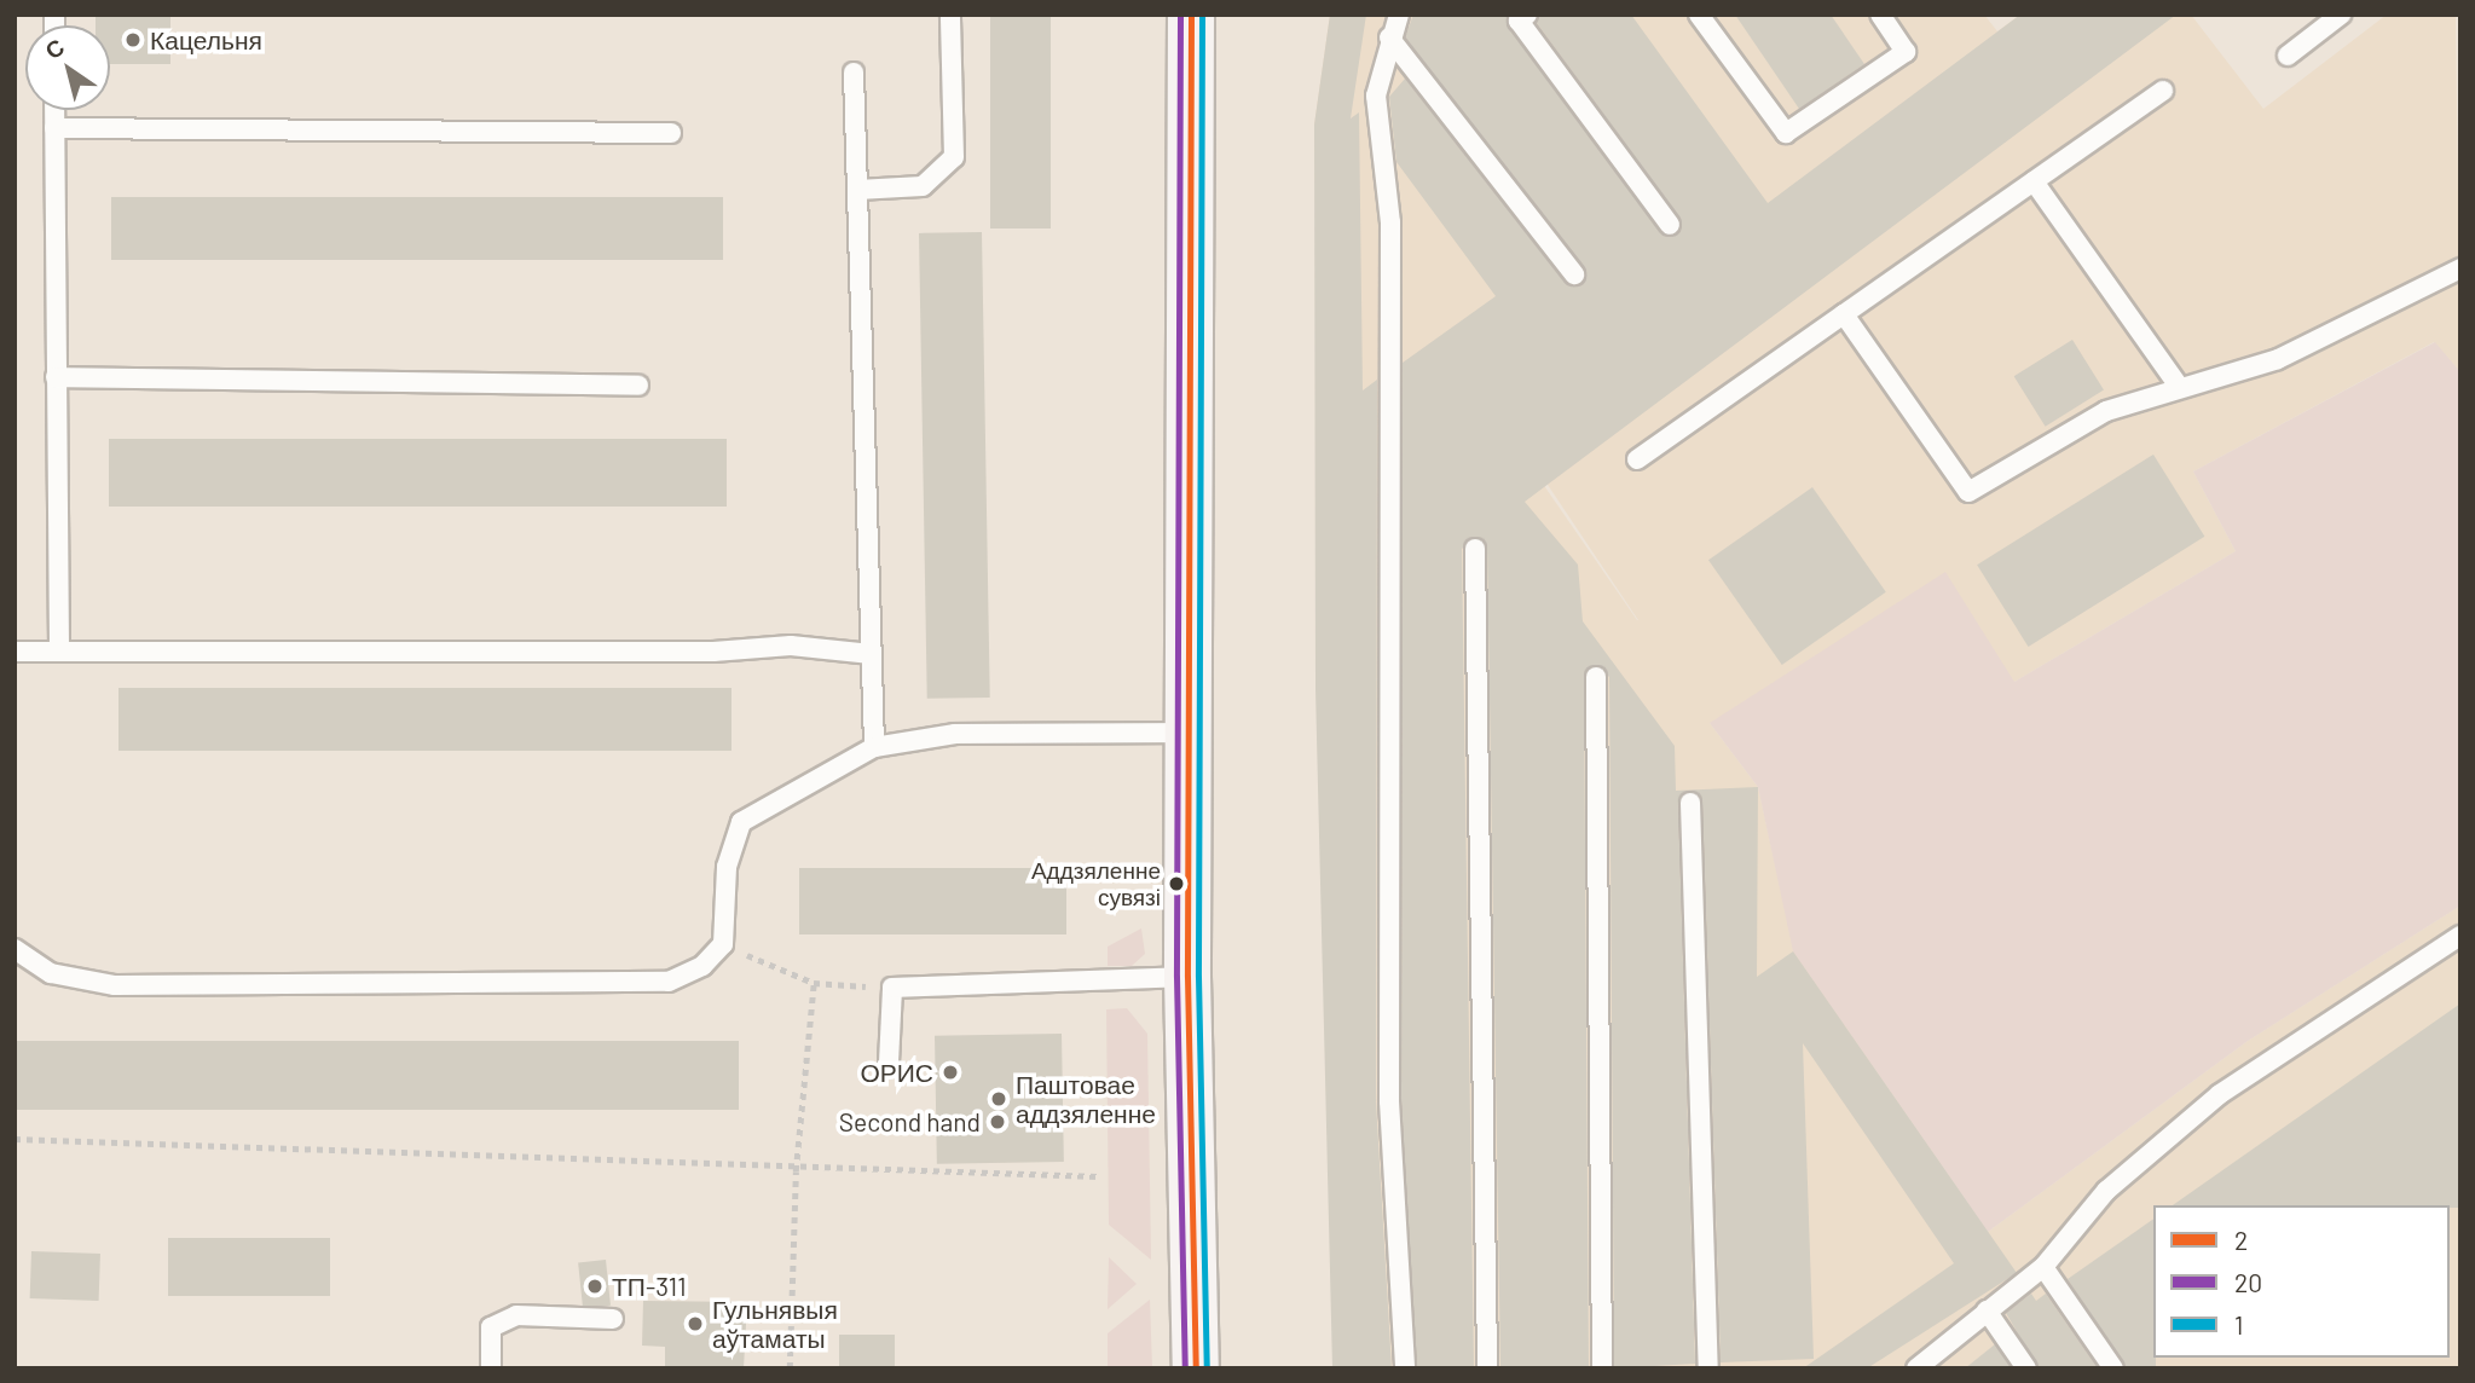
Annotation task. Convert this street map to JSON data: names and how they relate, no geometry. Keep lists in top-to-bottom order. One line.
{"places":["Кацельня","Аддзяленне сувязі","ОРИС","Паштовае аддзяленне","Second hand","ТП-311","Гульнявыя аўтаматы"],"lines":["transit line 2","transit line 20","transit line 1"],"legend":["2","20","1"],"north":"top left"}
